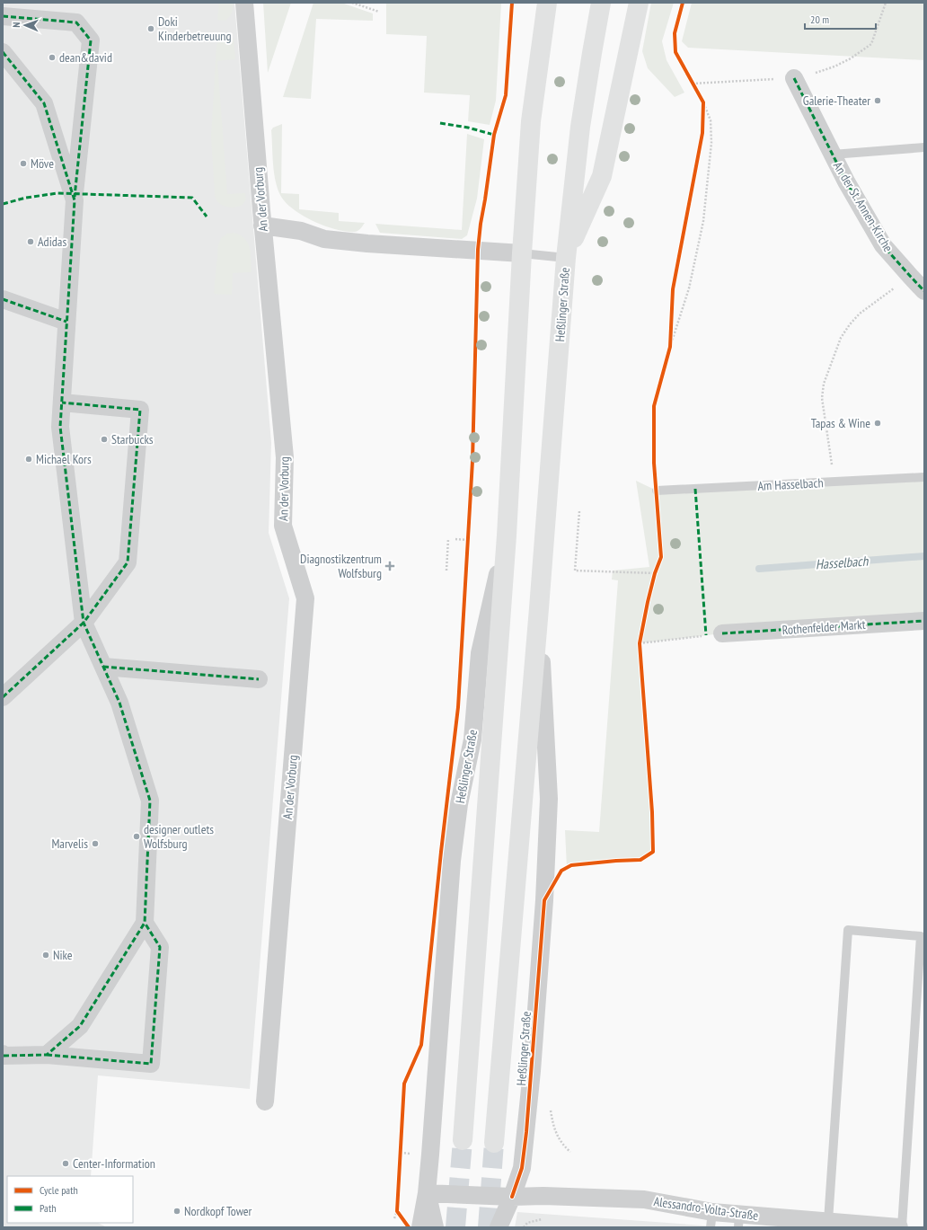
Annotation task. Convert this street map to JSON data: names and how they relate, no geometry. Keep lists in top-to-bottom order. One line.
{"streets":{"main road":["Heßlinger Straße"],"street":["An der Vorburg","An der St. Annen-Kirche","Rothenfelder Markt","Alessandro-Volta-Straße"],"lane":["Am Hasselbach"]},"crossings":[["Heßlinger Straße","Alessandro-Volta-Straße"]],"water":["Hasselbach"],"places":{"other":["Doki Kinderbetreuung","dean&david","Galerie-Theater","Möve","Adidas","Tapas & Wine","Starbucks","Michael Kors","designer outlets Wolfsburg","Marvelis","Nike","Center-Information","Nordkopf Tower"],"health":["Diagnostikzentrum Wolfsburg"]},"legend":["Cycle path","Path"],"scale_bar":"20 m","north":"left"}
